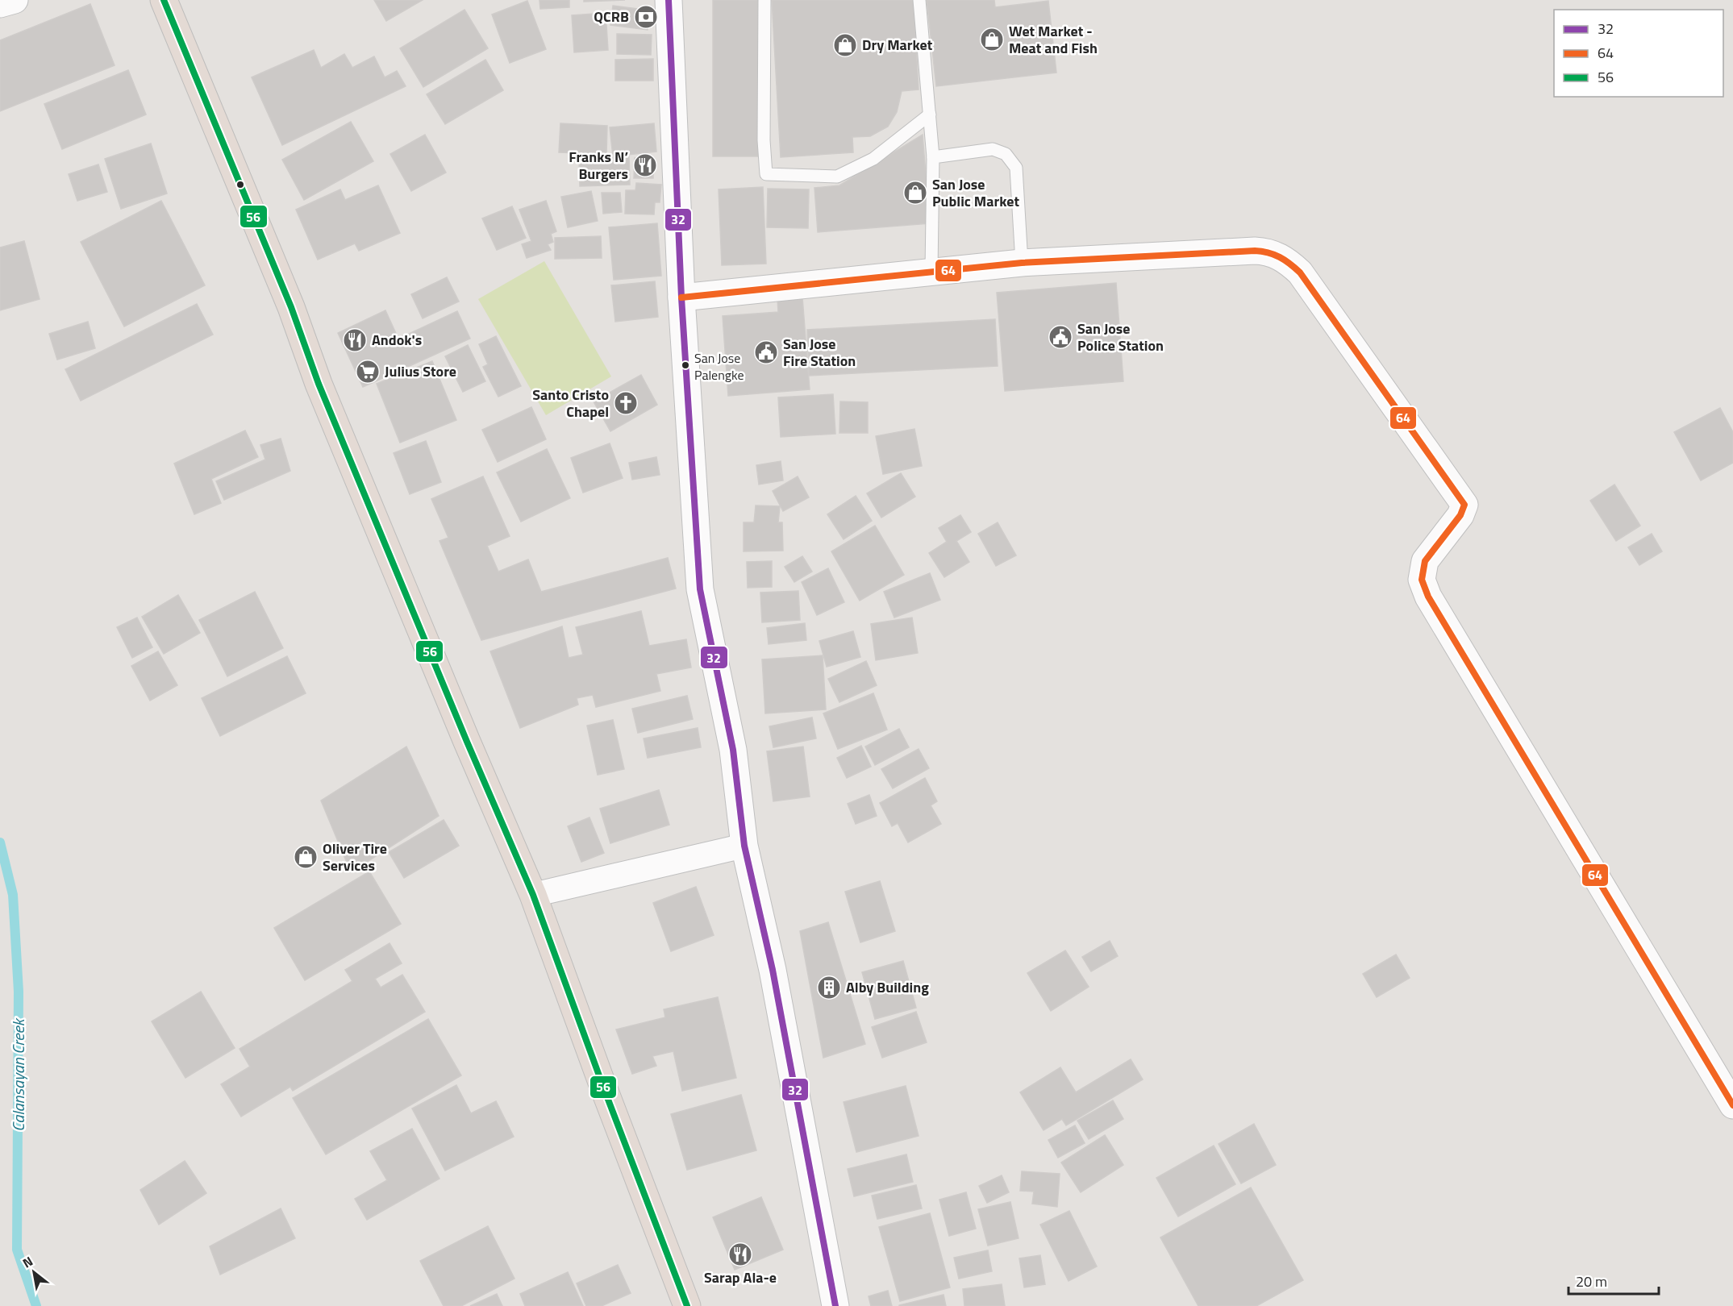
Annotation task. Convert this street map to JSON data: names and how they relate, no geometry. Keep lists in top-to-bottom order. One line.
{"water":["Calansayan Creek"],"places":{"bank":["QCRB"],"shop":["Wet Market - Meat and Fish","Dry Market","San Jose Public Market","Oliver Tire Services"],"restaurant":["Franks N’ Burgers","Andok's","Sarap Ala-e"],"public building":["San Jose Police Station","San Jose Fire Station"],"other":["San Jose Palengke"],"supermarket":["Julius Store"],"church":["Santo Cristo Chapel"],"building":["Alby Building"]},"lines":["transit line 32","transit line 56","transit line 64"],"legend":["32","64","56"],"scale_bar":"20 m","north":"top left"}
